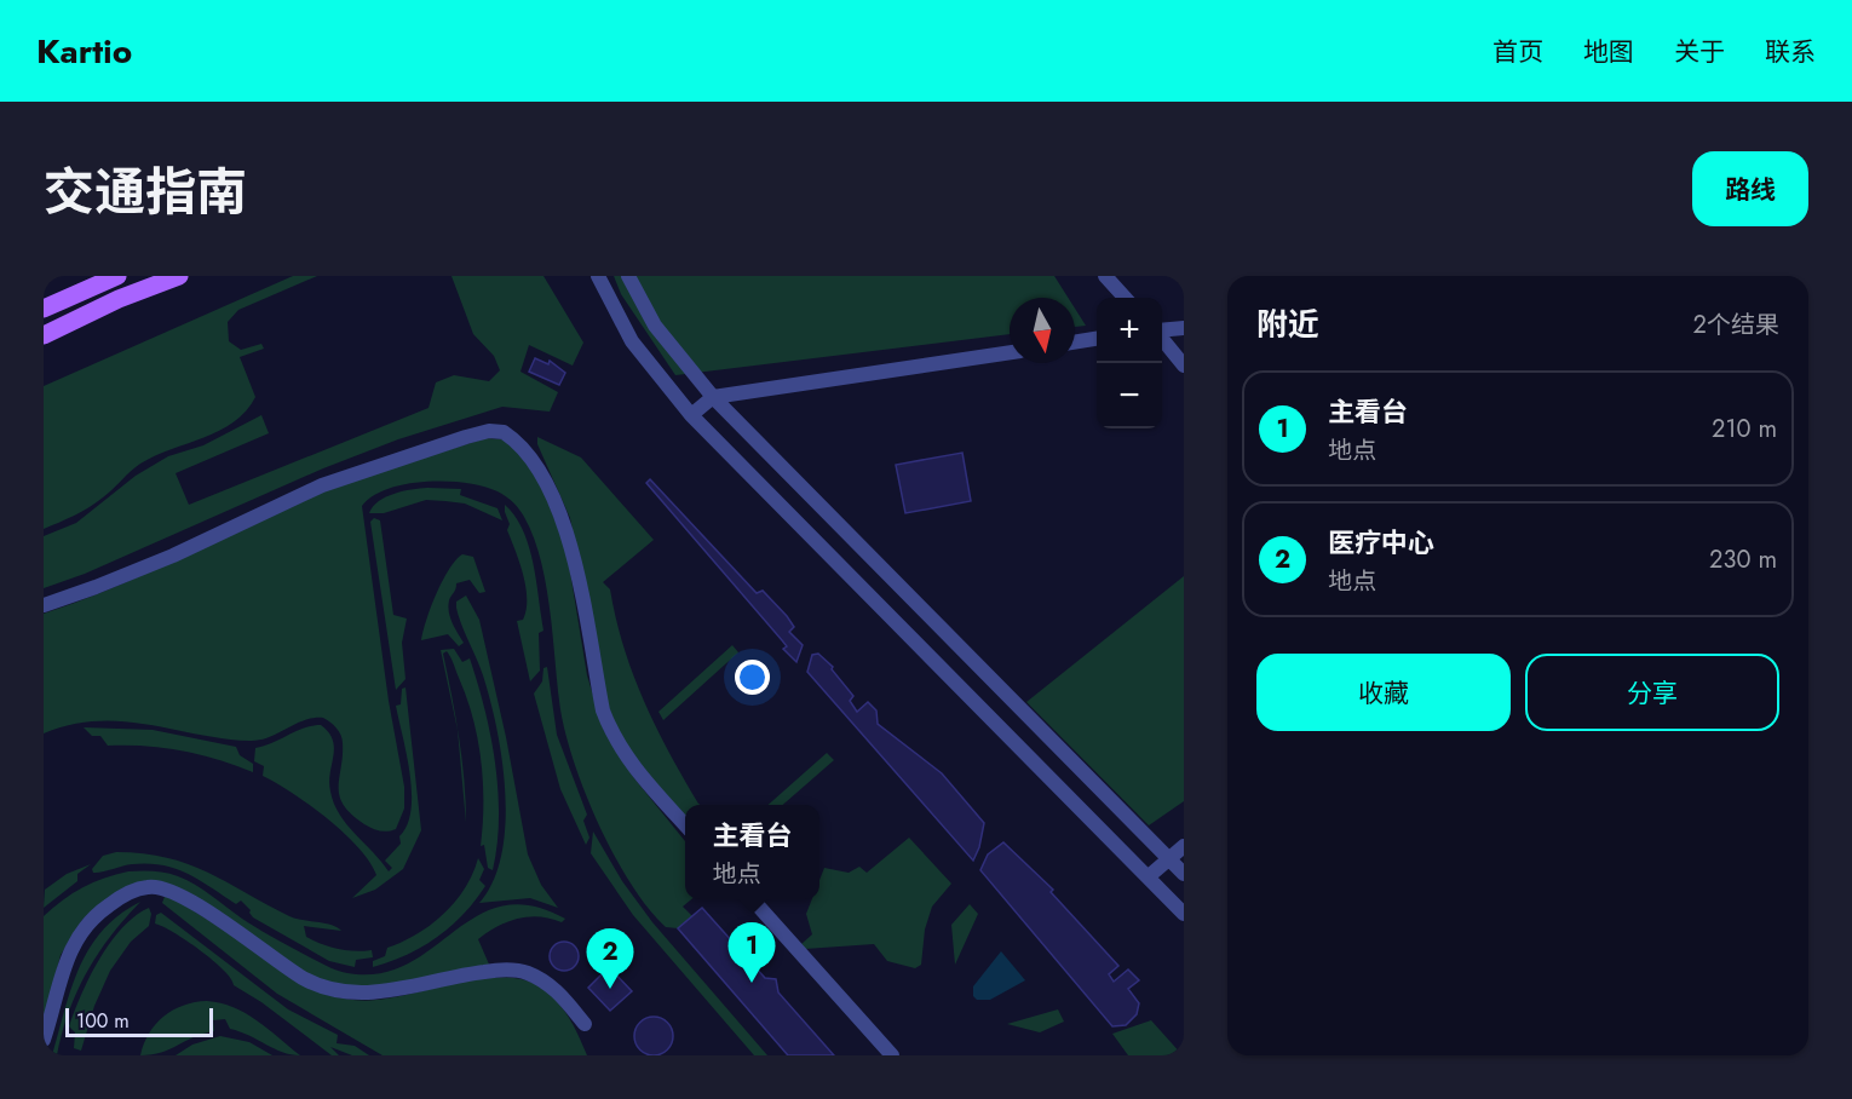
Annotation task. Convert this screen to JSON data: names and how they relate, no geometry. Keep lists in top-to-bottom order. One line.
{"scale_bar":"100 m","north":"bottom","page":{"header":"Kartio","nav":["首页","地图","关于","联系"],"title":"交通指南","buttons":["路线",["收藏","分享"]],"heading":["附近","2个结果"],"map_buttons":["+","−"],"list":[{"mark":"1","name":"主看台","note":"地点","value":"210 m"},{"mark":"2","name":"医疗中心","note":"地点","value":"230 m"}],"popup":["主看台","地点"],"pins":["1","2"],"scale":"100 m"}}
